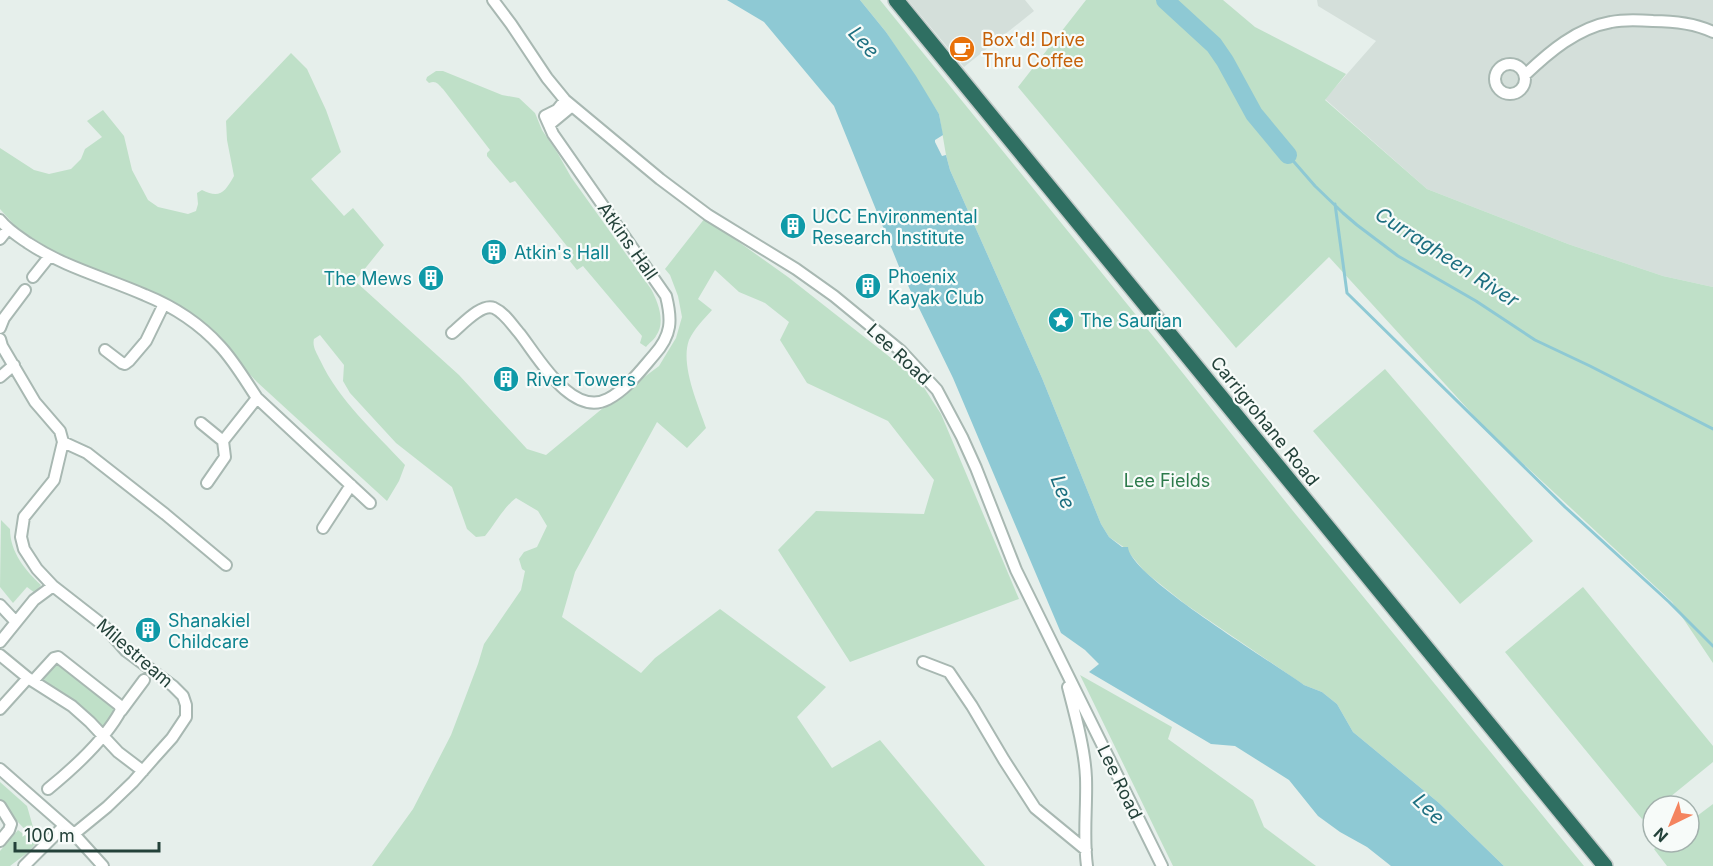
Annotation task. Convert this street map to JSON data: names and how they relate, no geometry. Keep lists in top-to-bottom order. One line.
{"streets":{"highway":["Carrigrohane Road"],"street":["Atkins Hall","Lee Road","Milestream"]},"crossings":[["Atkins Hall","Lee Road"]],"water":["Lee","Curragheen River"],"parks":["Lee Fields"],"places":{"cafe":["Box'd! Drive Thru Coffee"],"building":["UCC Environmental Research Institute","Atkin's Hall","The Mews","Phoenix Kayak Club","River Towers","Shanakiel Childcare"],"place":["The Saurian"]},"scale_bar":"100 m","north":"bottom left"}
